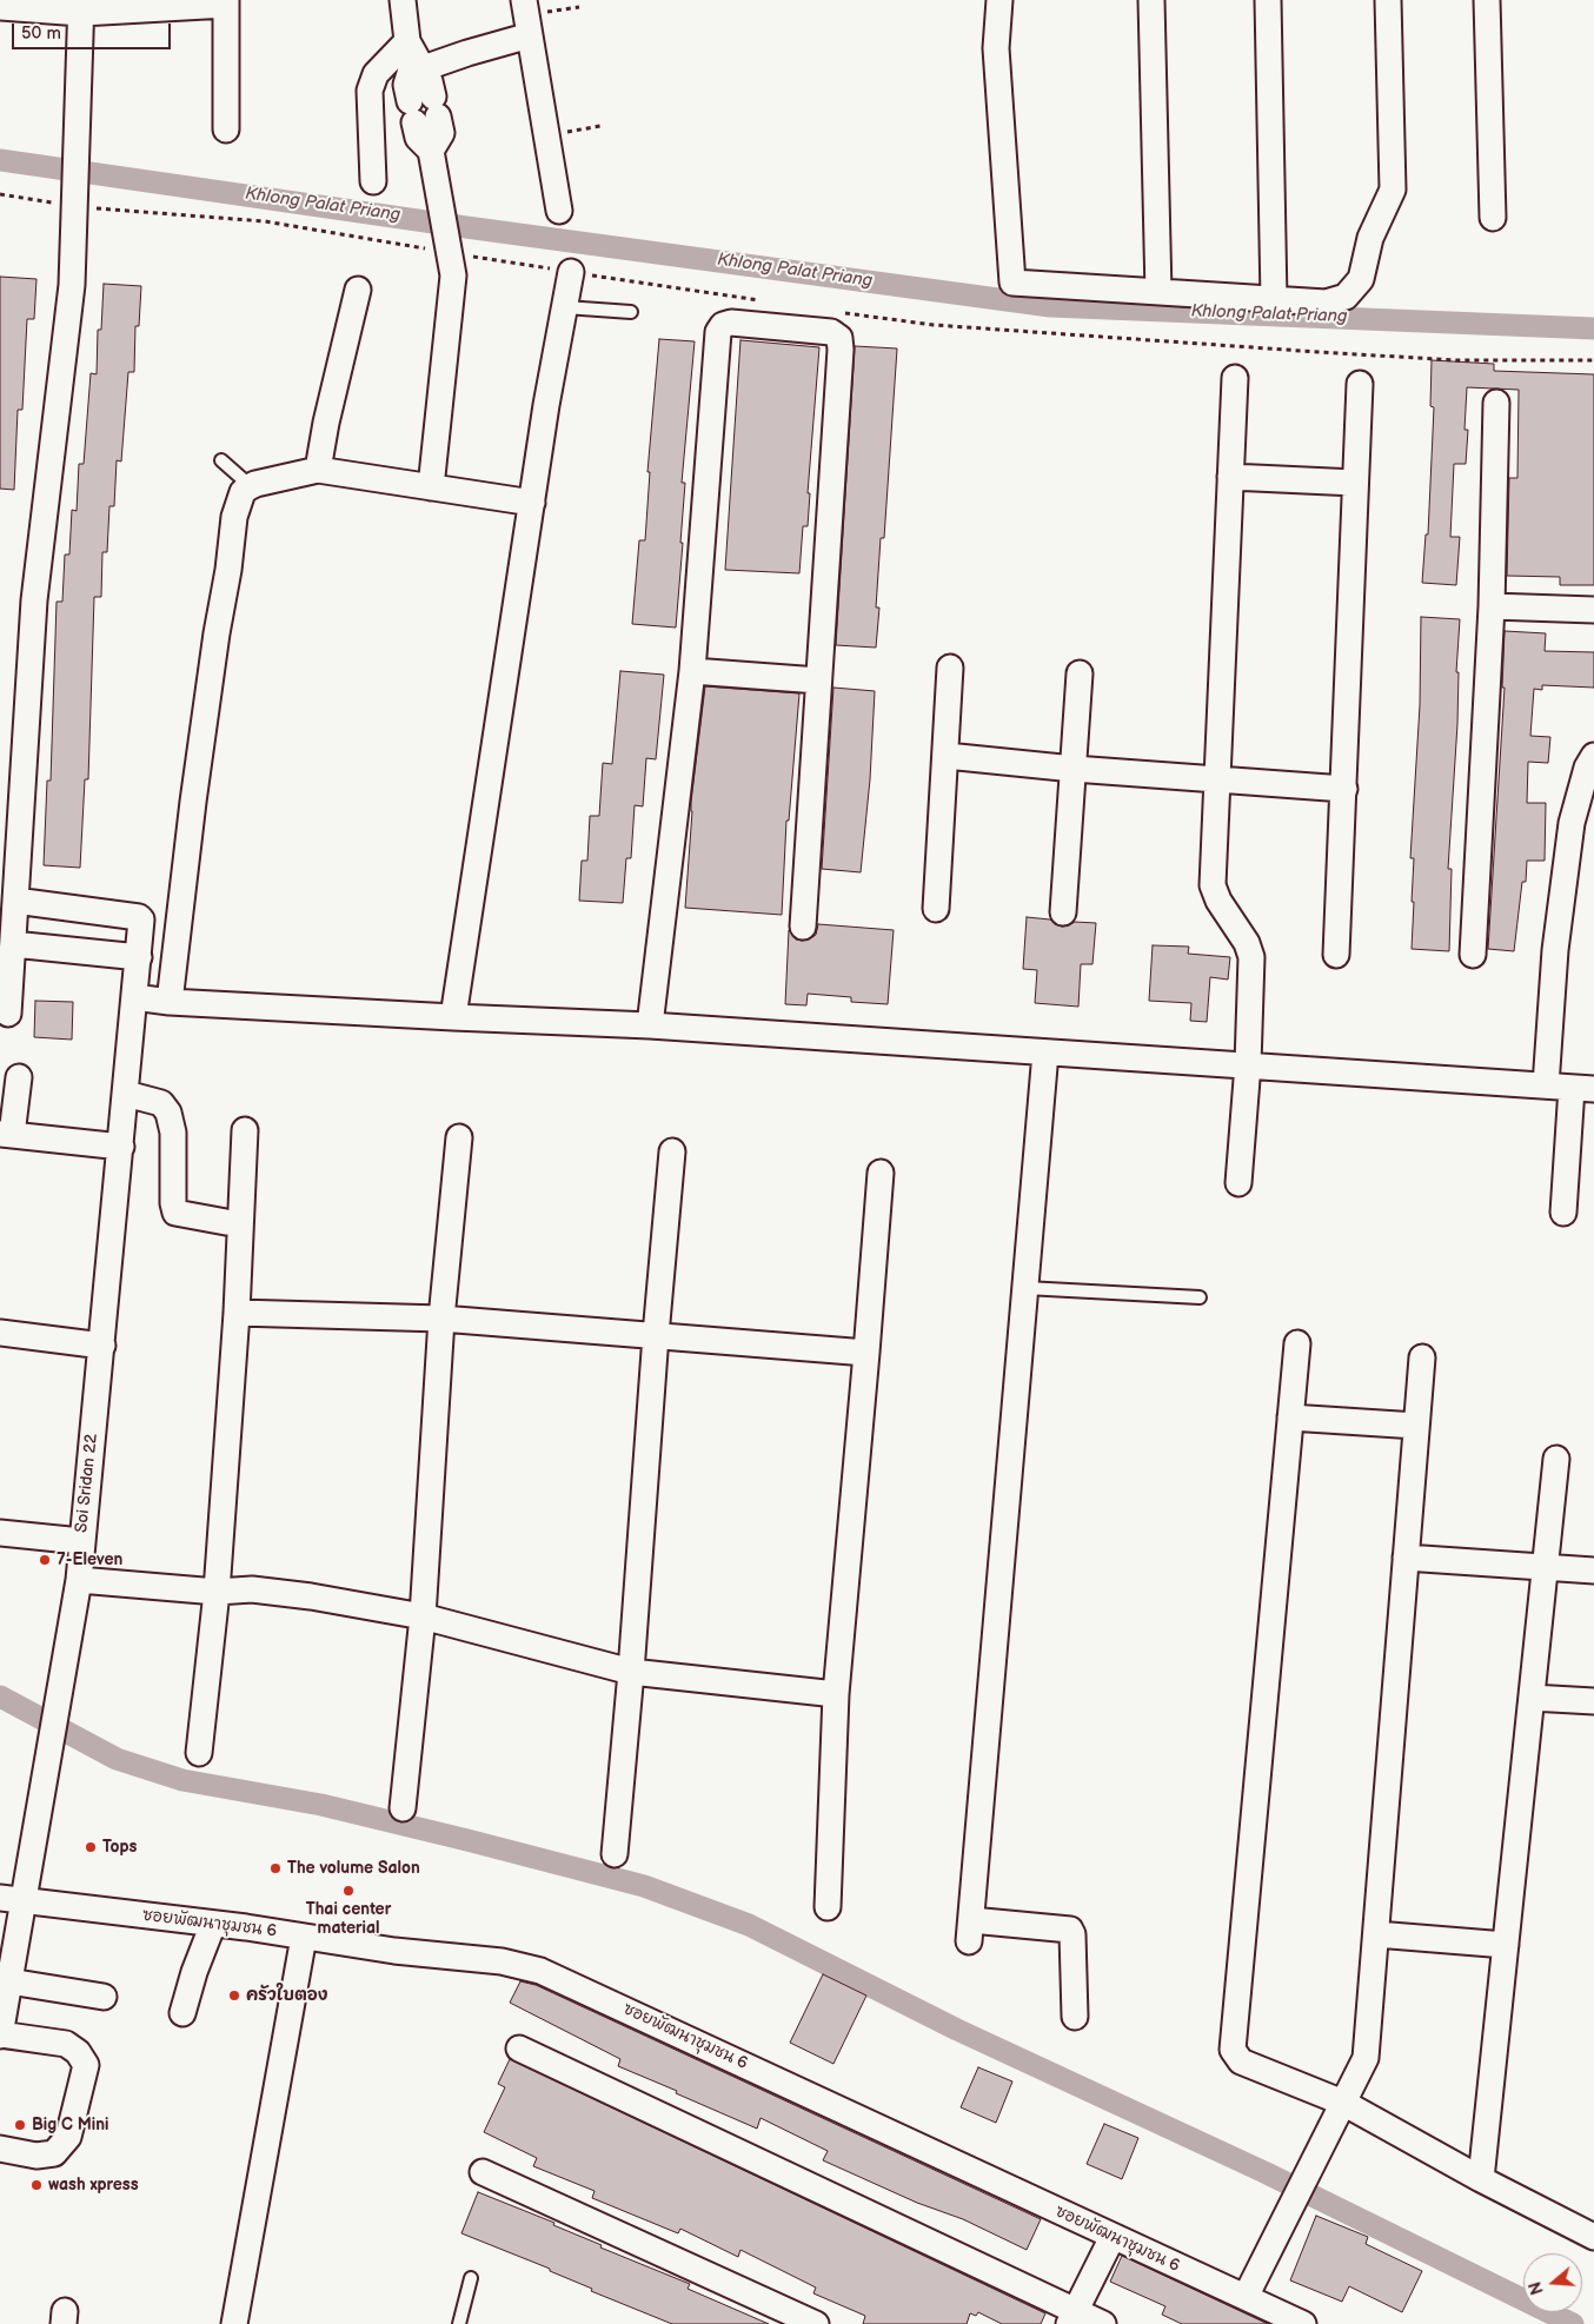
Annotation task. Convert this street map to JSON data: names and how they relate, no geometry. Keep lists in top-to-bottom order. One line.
{"streets":{"street":["Soi Sridan 22","ซอยพัฒนาชุมชน 6"]},"crossings":[["Soi Sridan 22","ซอยพัฒนาชุมชน 6"]],"water":["Khlong Palat Priang"],"places":["7-Eleven","Tops","The volume Salon","Thai center material","ครัวใบตอง","Big C Mini","wash xpress"],"scale_bar":"50 m","north":"left"}
